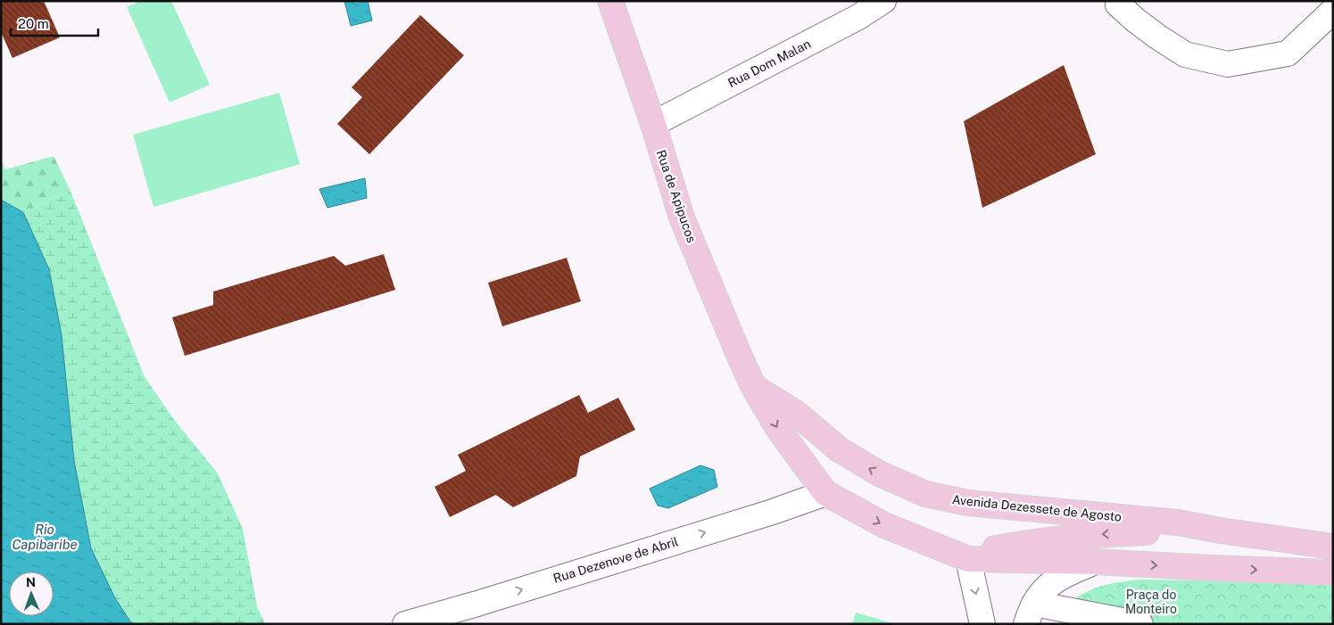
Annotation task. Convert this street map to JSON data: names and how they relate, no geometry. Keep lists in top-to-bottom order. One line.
{"streets":{"main road":["Rua de Apipucos","Avenida Dezessete de Agosto"],"street":["Rua Dom Malan","Rua Dezenove de Abril"]},"crossings":[["Rua Dom Malan","Rua de Apipucos"],["Rua de Apipucos","Avenida Dezessete de Agosto"]],"one_way":["Rua Dezenove de Abril"],"water":["Rio Capibaribe"],"parks":["Praça do Monteiro"],"scale_bar":"20 m","north":"top"}
